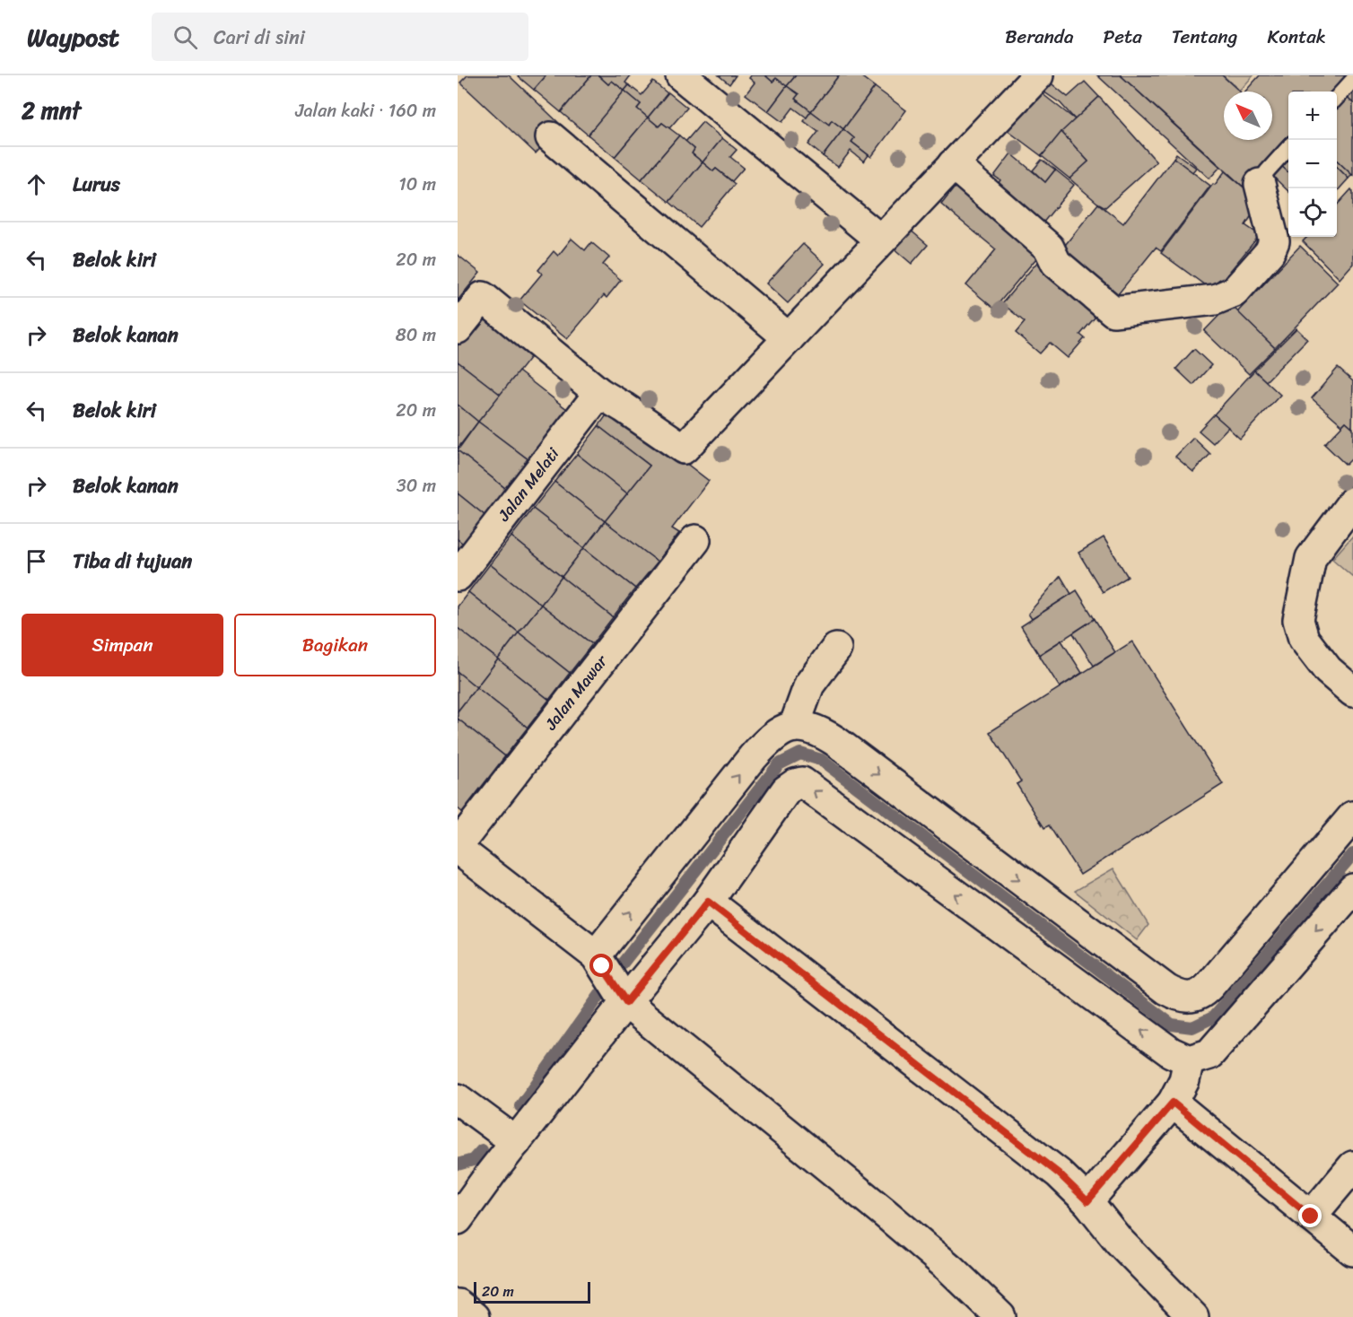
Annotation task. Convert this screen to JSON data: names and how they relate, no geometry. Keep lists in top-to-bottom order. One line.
{"streets":{"street":["Jalan Melati","Jalan Mawar"]},"scale_bar":"20 m","north":"top left","page":{"header":"Waypost","search":"Cari di sini","nav":["Beranda","Peta","Tentang","Kontak"],"heading":["2 mnt","Jalan kaki · 160 m"],"map_buttons":["+","−"],"list":[["Lurus","10 m"],["Belok kiri","20 m"],["Belok kanan","80 m"],["Belok kiri","20 m"],["Belok kanan","30 m"],"Tiba di tujuan"],"buttons":["Simpan","Bagikan"],"scale":"20 m"}}
